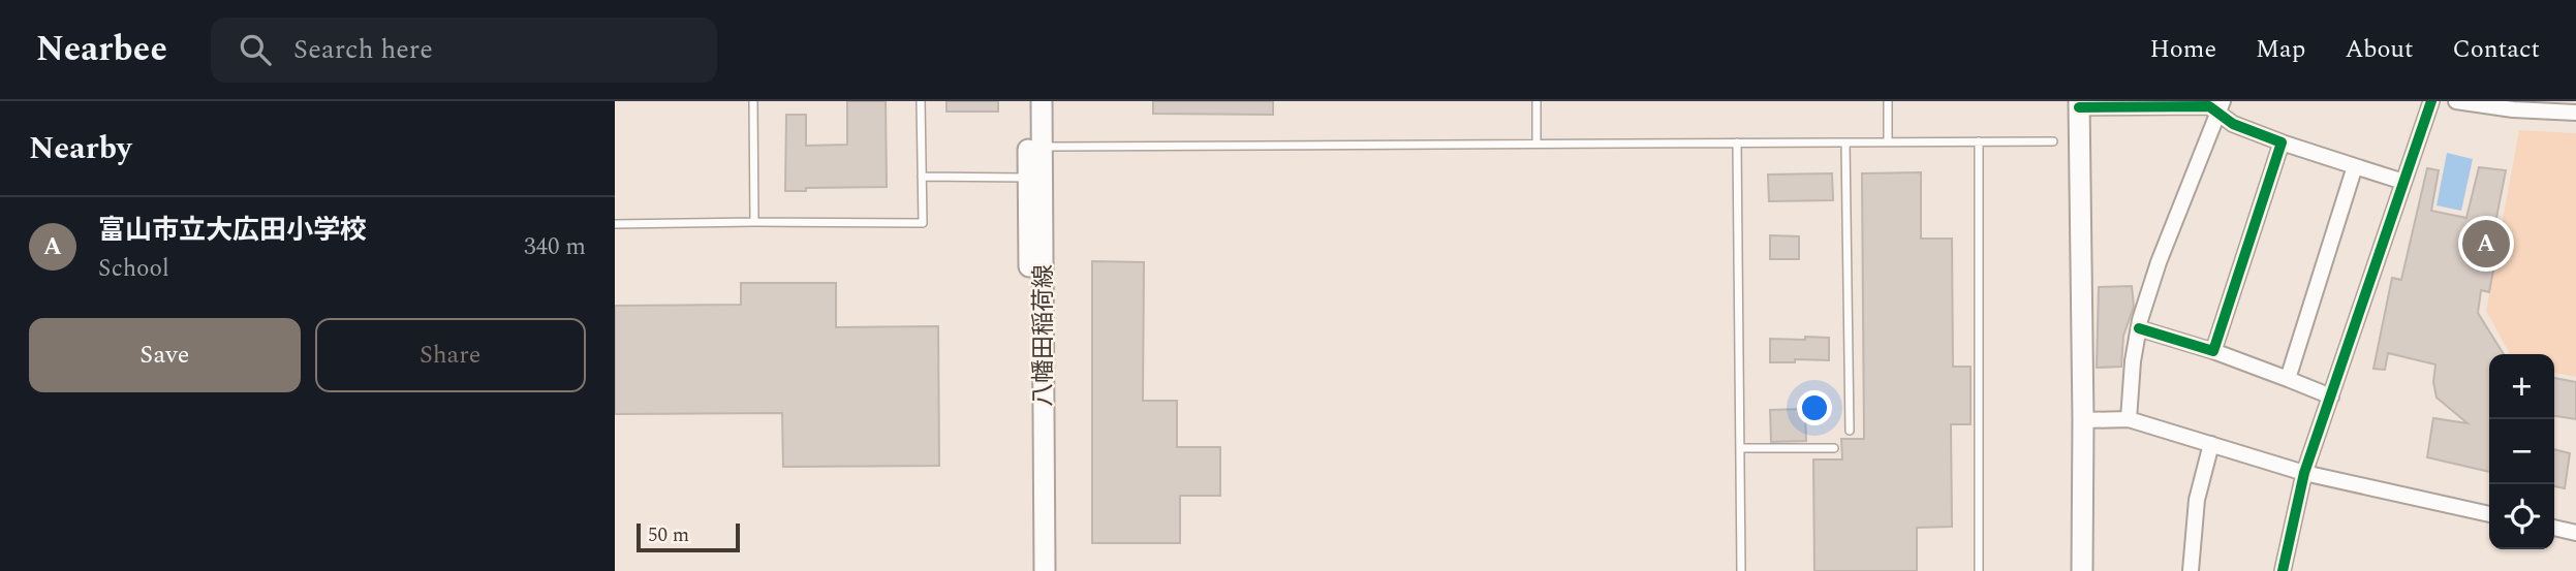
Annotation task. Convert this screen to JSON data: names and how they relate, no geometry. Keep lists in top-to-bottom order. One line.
{"streets":{"main road":["八幡田稲荷線"]},"scale_bar":"50 m","page":{"header":"Nearbee","search":"Search here","nav":["Home","Map","About","Contact"],"heading":"Nearby","list":[{"mark":"A","name":"富山市立大広田小学校","note":"School","value":"340 m"}],"pins":"A","buttons":["Save","Share"],"map_buttons":["+","−"],"scale":"50 m"}}
